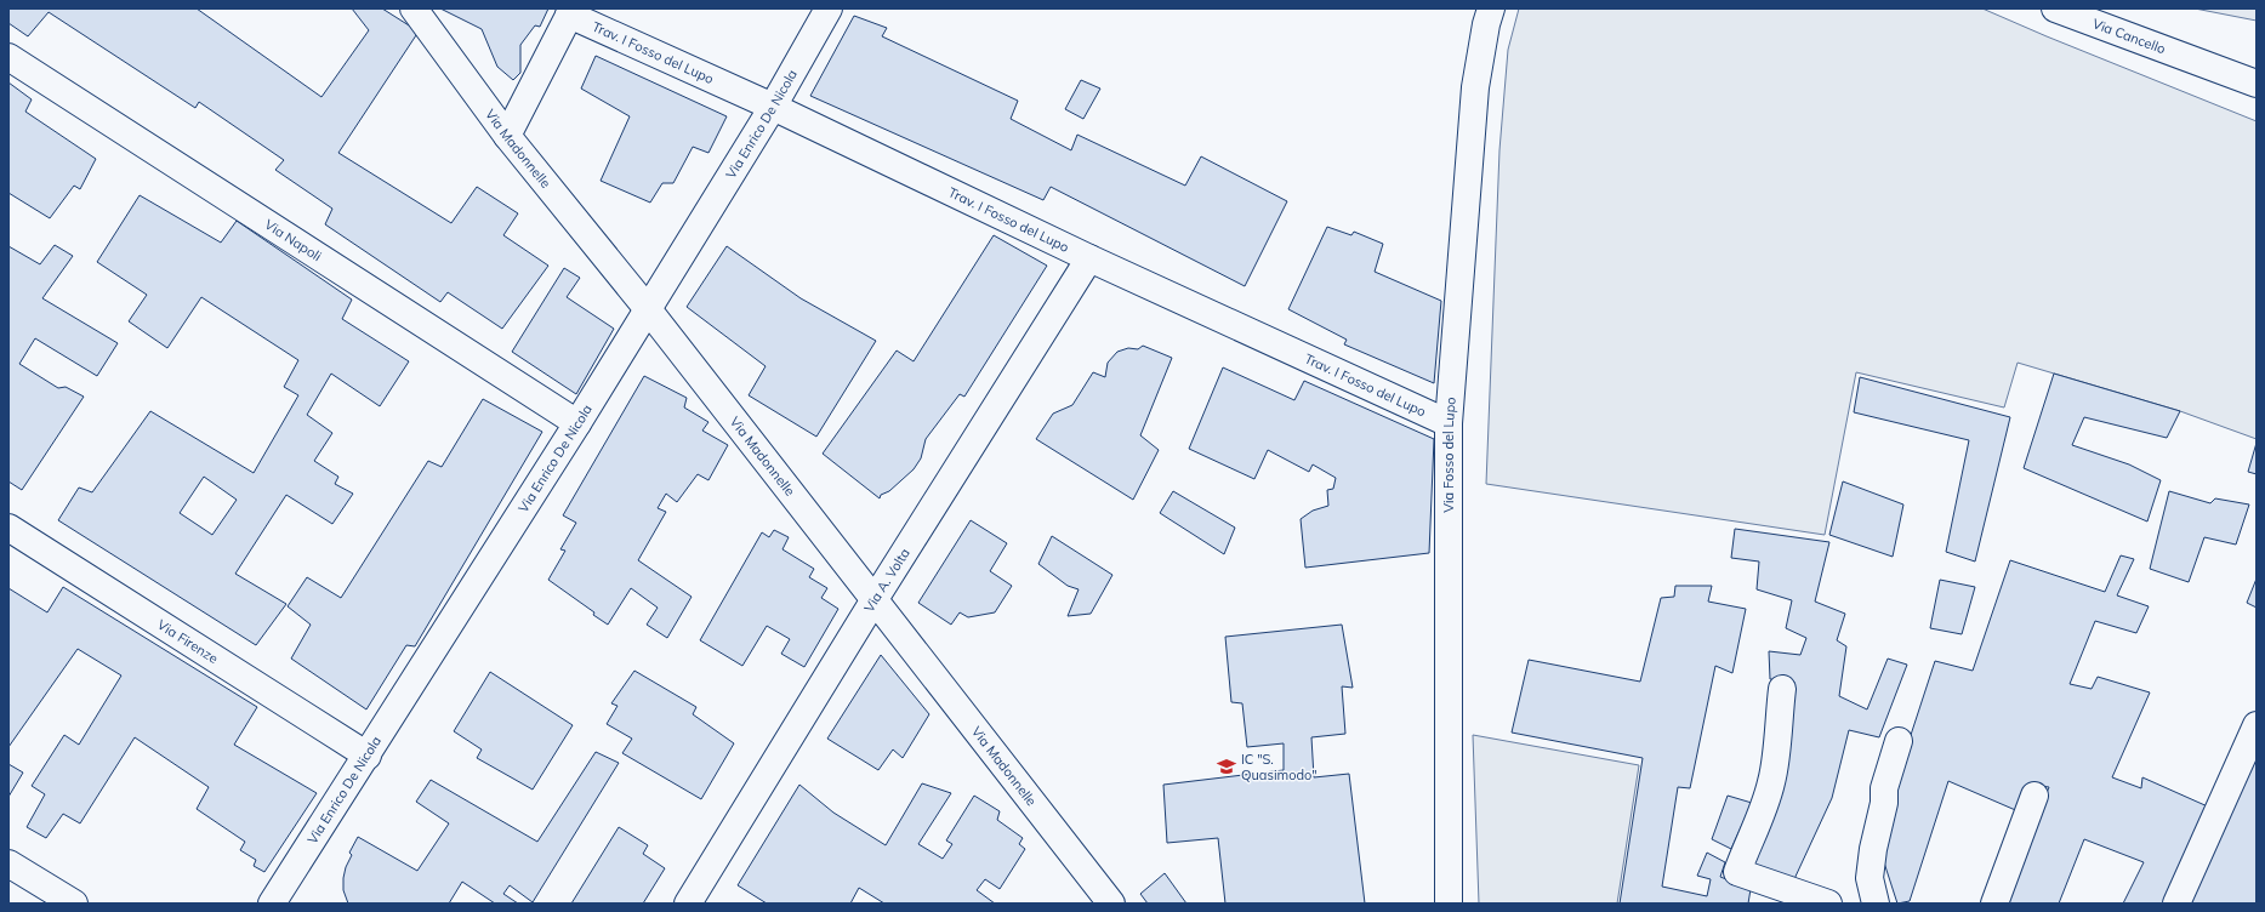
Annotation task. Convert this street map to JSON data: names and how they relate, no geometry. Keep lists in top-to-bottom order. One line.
{"streets":{"street":["Via Cancello","Trav. I Fosso del Lupo","Via Enrico De Nicola","Via Madonnelle","Via Napoli","Via Fosso del Lupo","Via A. Volta","Via Firenze"]},"crossings":[["Trav. I Fosso del Lupo","Via Enrico De Nicola"],["Trav. I Fosso del Lupo","Via Fosso del Lupo"],["Trav. I Fosso del Lupo","Via A. Volta"],["Via Enrico De Nicola","Via Madonnelle"],["Via Enrico De Nicola","Via Napoli"],["Via Enrico De Nicola","Via Firenze"],["Via Madonnelle","Via A. Volta"]],"places":{"school or university":["IC \"S. Quasimodo\""]}}
